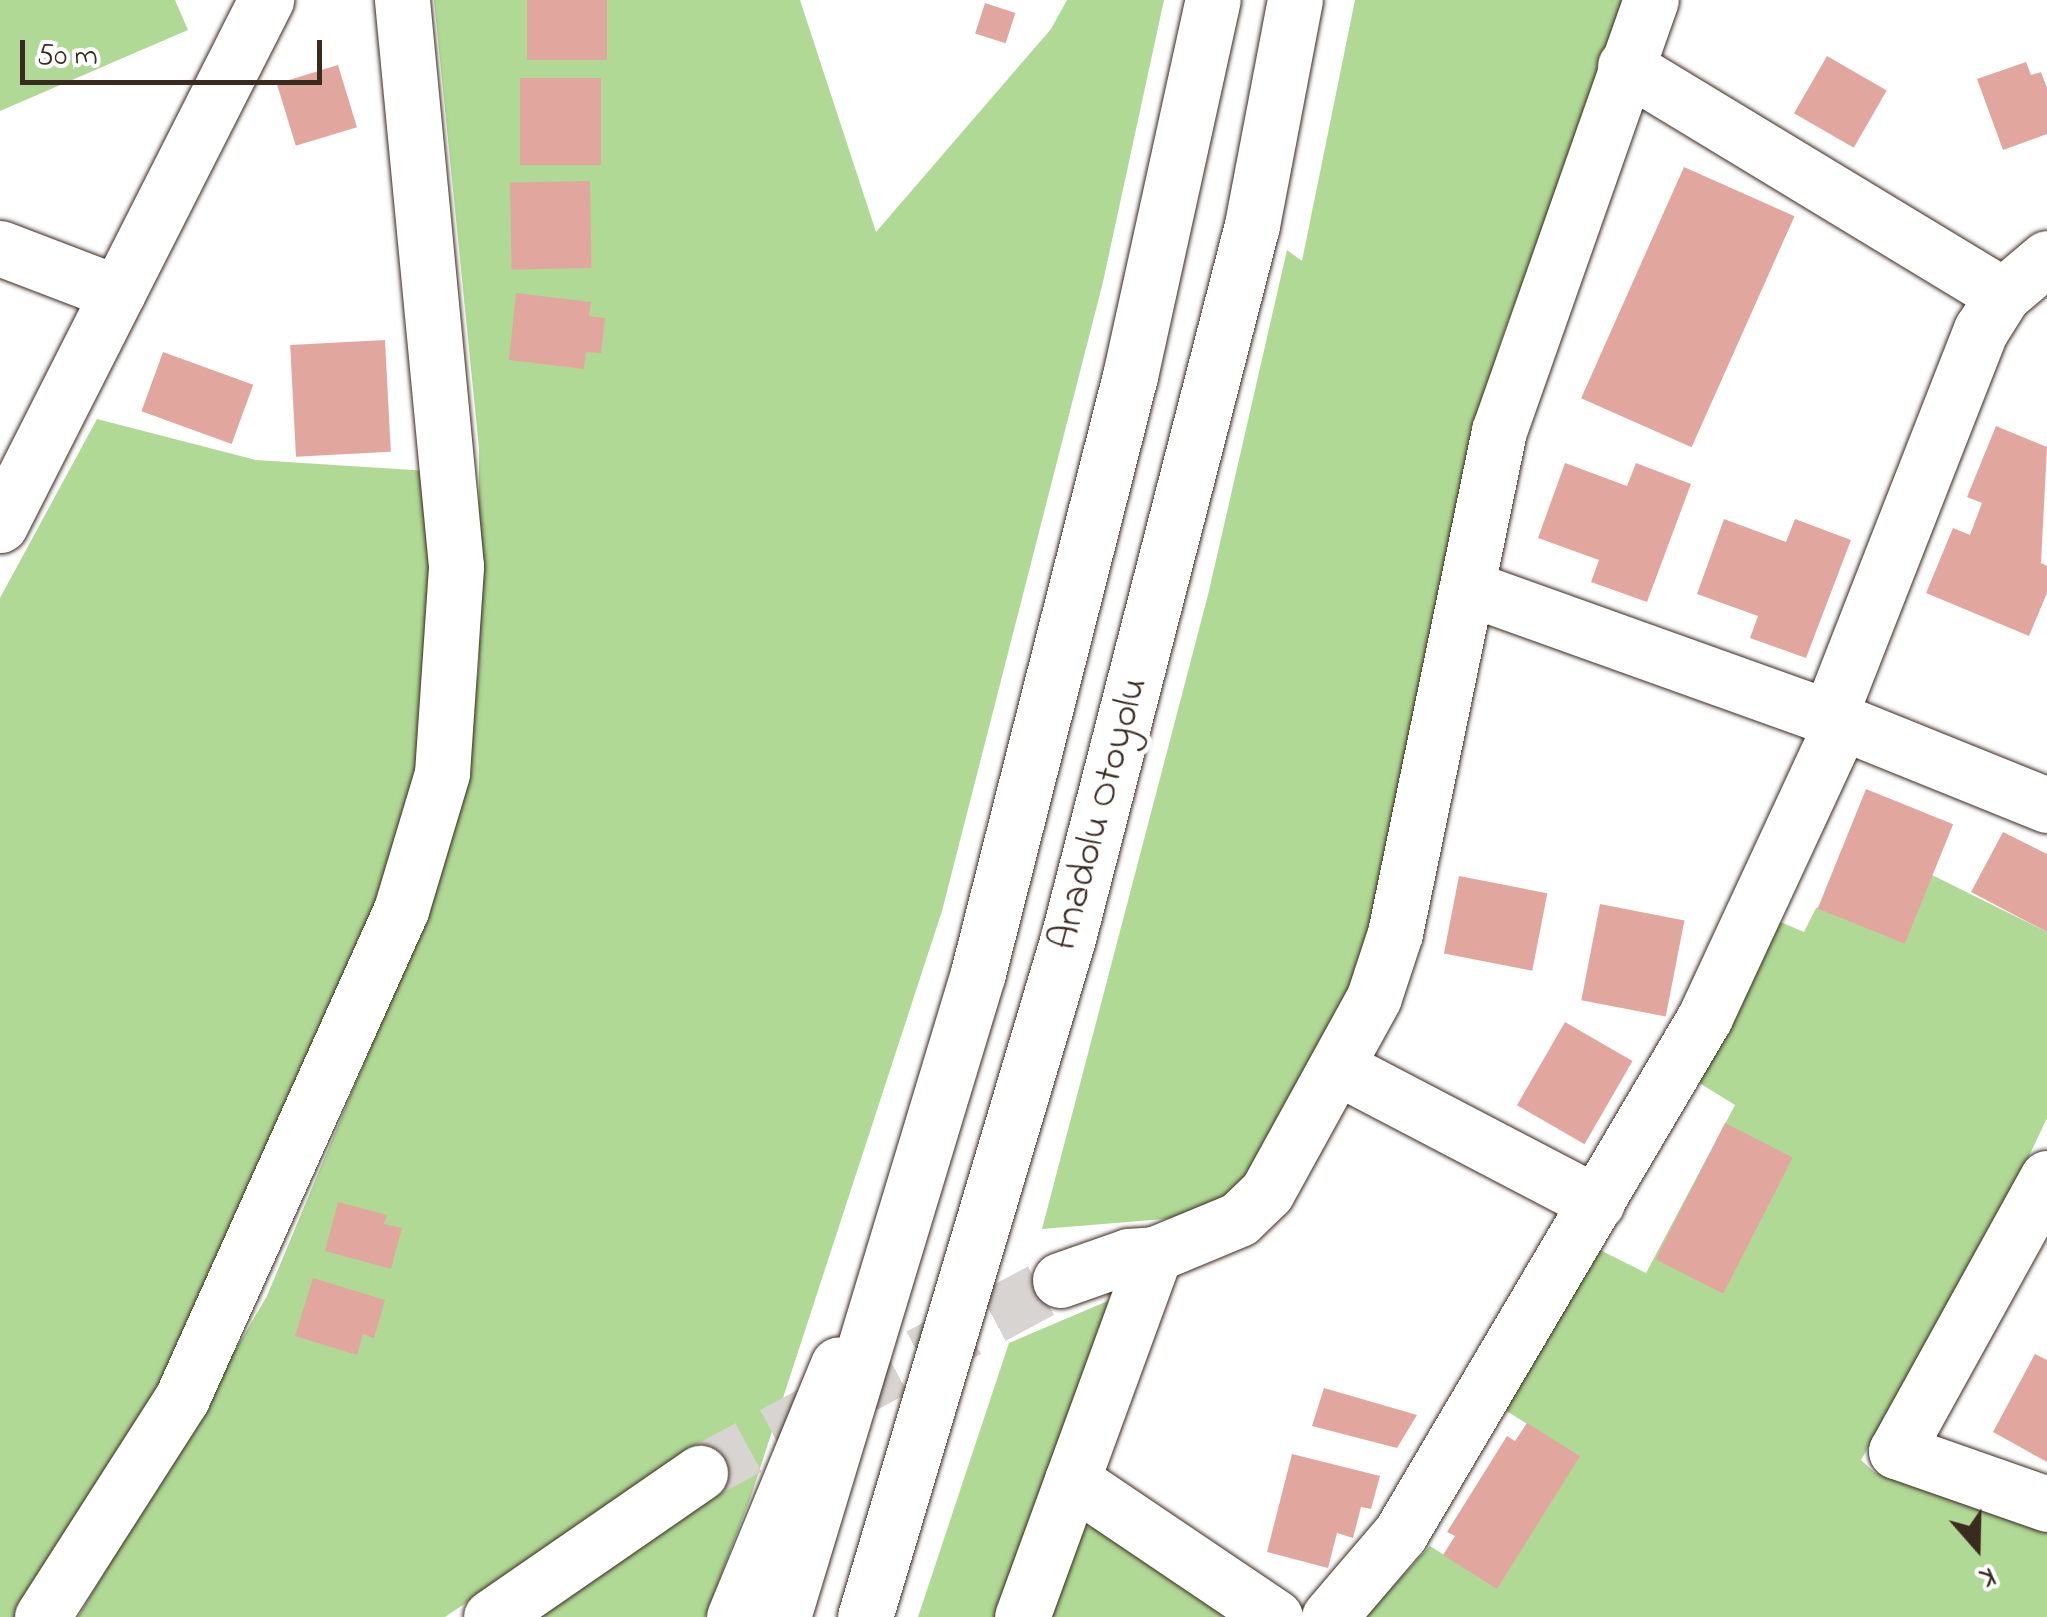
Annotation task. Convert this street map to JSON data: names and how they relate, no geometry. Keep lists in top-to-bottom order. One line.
{"streets":{"main road":["Anadolu Otoyolu"]},"scale_bar":"50 m","north":"bottom"}
